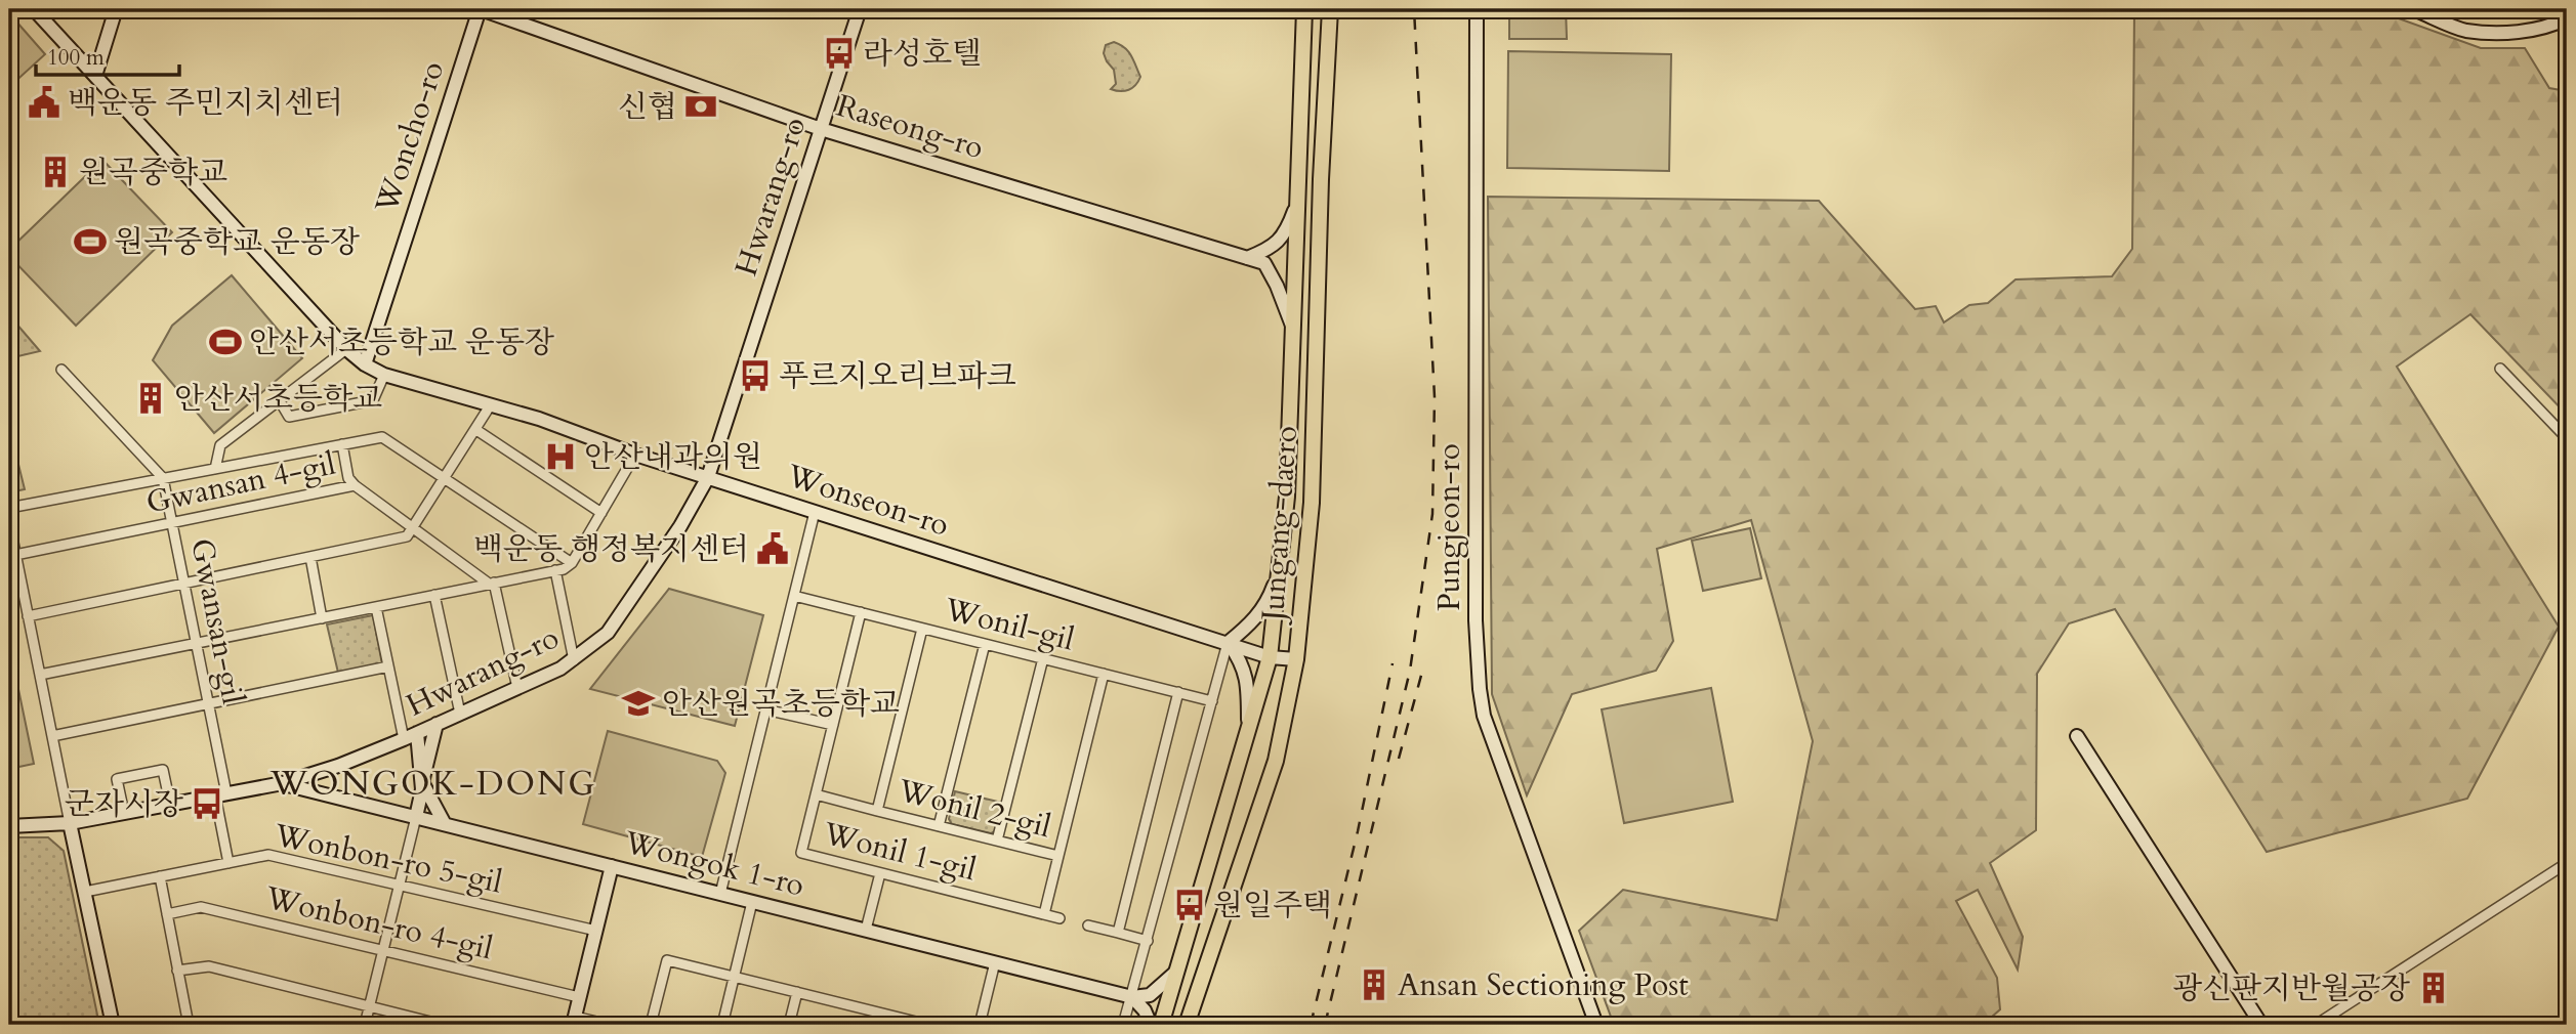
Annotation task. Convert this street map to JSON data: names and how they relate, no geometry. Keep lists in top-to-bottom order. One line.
{"streets":{"main road":["Jungang-daero"],"street":["Raseong-ro","Woncho-ro","Hwarang-ro","Gwansan 4-gil","Wonseon-ro","Pungjeon-ro","Gwansan-gil","Wonil-gil","Wonil 2-gil","Wonil 1-gil","Wonbon-ro 5-gil","Wongok 1-ro","Wonbon-ro 4-gil"]},"crossings":[["Raseong-ro","Woncho-ro"],["Raseong-ro","Hwarang-ro"],["Woncho-ro","Wonseon-ro"],["Hwarang-ro","Wonseon-ro"],["Hwarang-ro","Gwansan-gil"],["Hwarang-ro","Wongok 1-ro"],["Gwansan 4-gil","Gwansan-gil"],["Wonseon-ro","Jungang-daero"],["Gwansan-gil","Wonbon-ro 5-gil"],["Wonil-gil","Wonil 2-gil"],["Wonil-gil","Wonil 1-gil"]],"districts":["WONGOK-DONG"],"places":{"bus stop":["라성호텔","푸르지오리브파크","군자시장","원일주택"],"public building":["백운동 주민지치센터","백운동 행정복지센터"],"bank":["신협"],"building":["원곡중학교","안산서초등학교","Ansan Sectioning Post","광신판지반월공장"],"sports":["원곡중학교 운동장","안산서초등학교 운동장"],"hospital":["안산내과의원"],"school or university":["안산원곡초등학교"]},"scale_bar":"100 m"}
